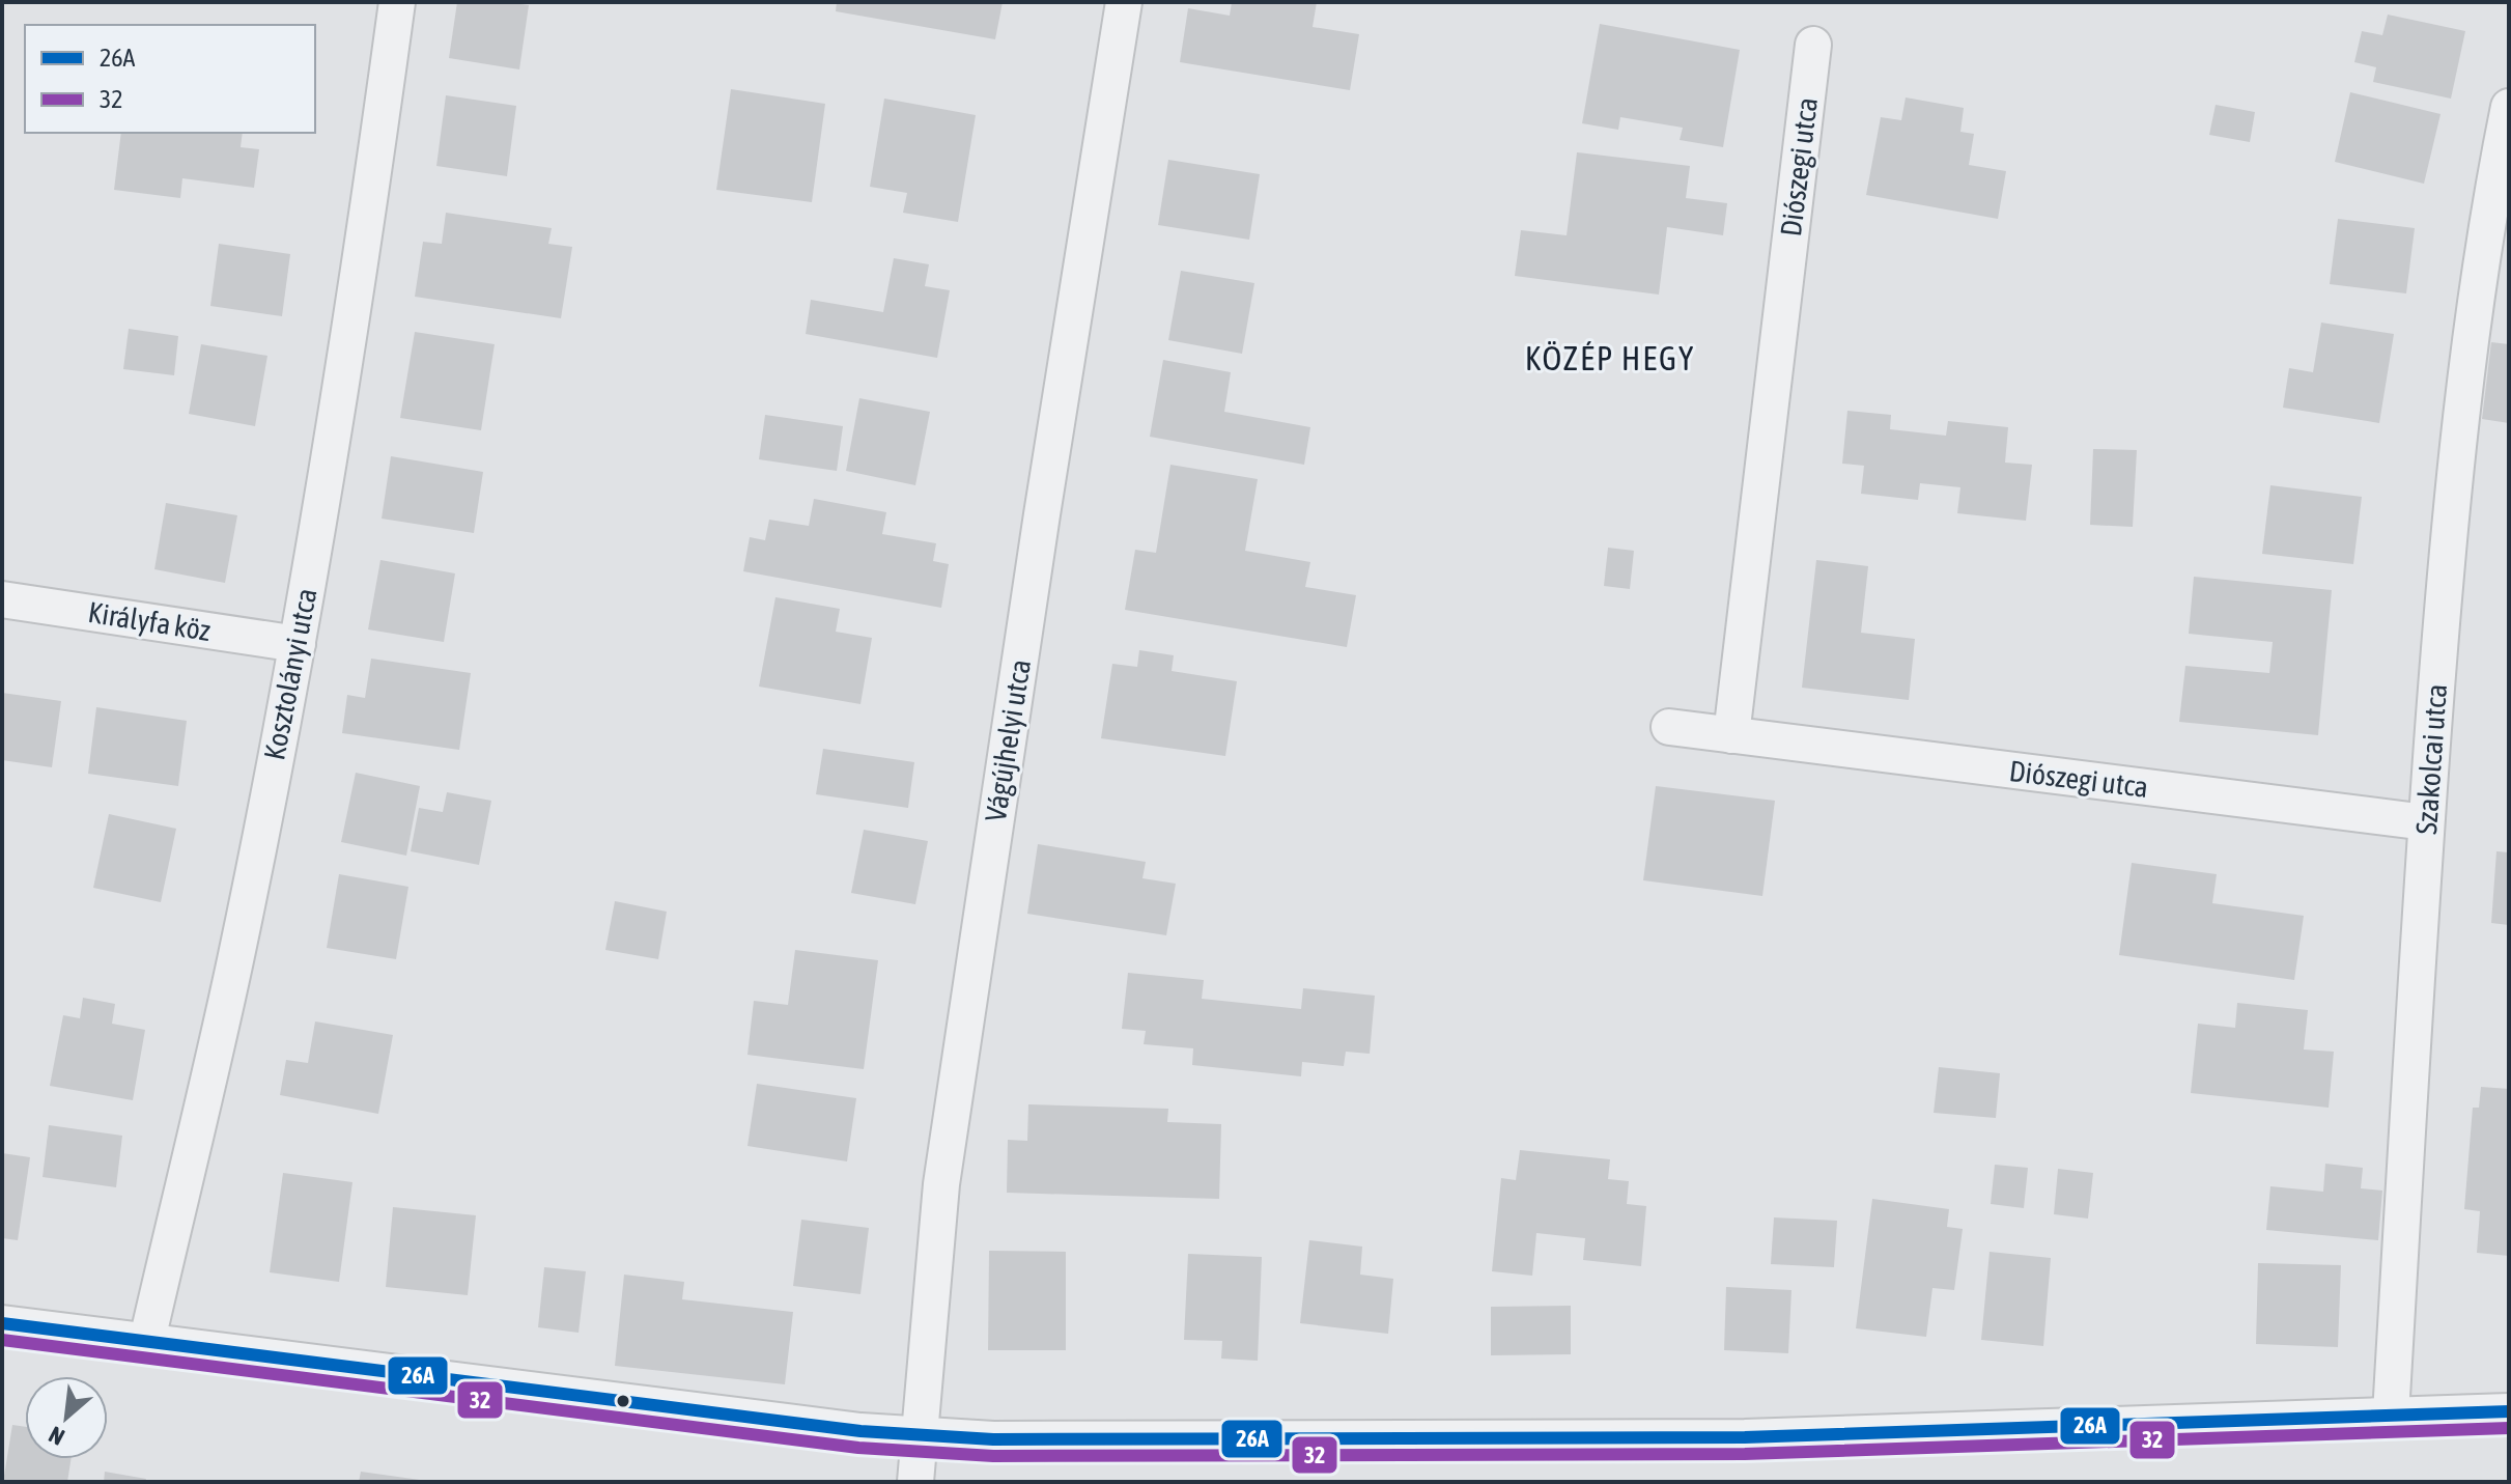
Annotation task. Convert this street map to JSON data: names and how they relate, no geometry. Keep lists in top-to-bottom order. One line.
{"streets":{"street":["Diószegi utca","Királyfa köz","Kosztolányi utca","Vágújhelyi utca","Szakolcai utca"]},"crossings":[["Diószegi utca","Szakolcai utca"],["Királyfa köz","Kosztolányi utca"]],"districts":["KÖZÉP HEGY"],"lines":["transit line 26A","transit line 32"],"legend":["26A","32"],"north":"bottom left"}
